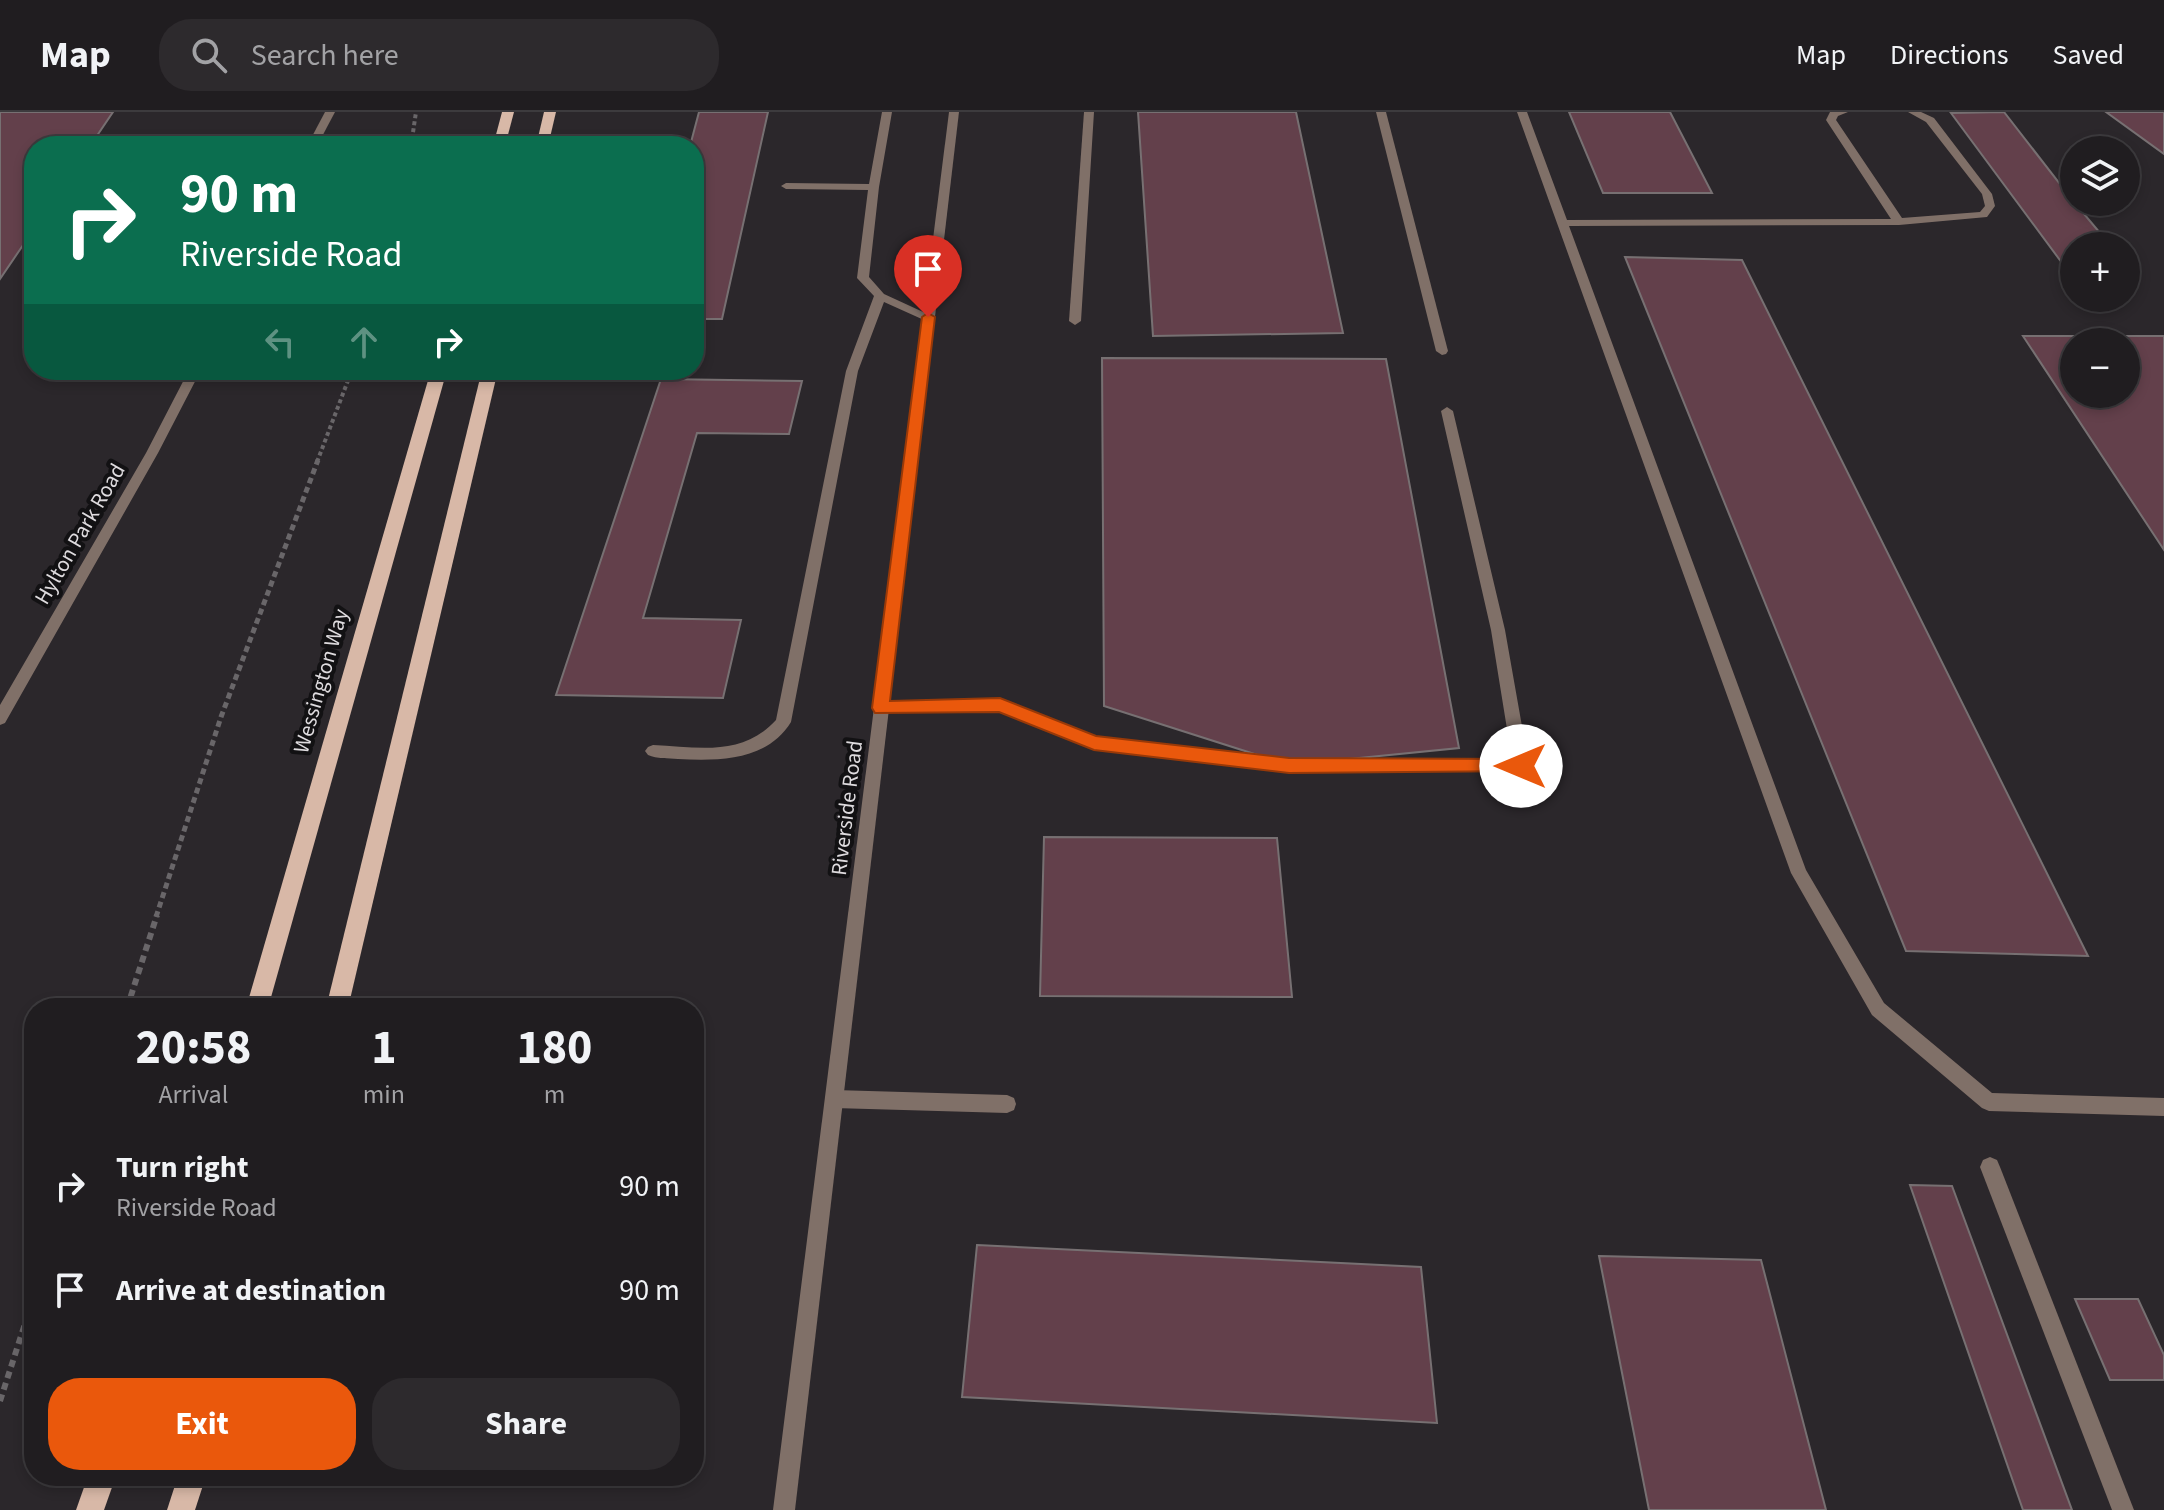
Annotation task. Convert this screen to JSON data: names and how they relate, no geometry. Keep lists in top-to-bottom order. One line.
{"streets":{"main road":["Wessington Way"],"street":["Hylton Park Road","Riverside Road"]},"page":{"header":"Map","search":"Search here","nav":["Map","Directions","Saved"],"map_buttons":["+","−"],"turn":["90 m","Riverside Road"],"eta":["20:58","Arrival","1","min","180","m"],"list":[{"name":"Turn right","note":"Riverside Road","value":"90 m"},{"name":"Arrive at destination","value":"90 m"}],"buttons":["Exit","Share"]}}
